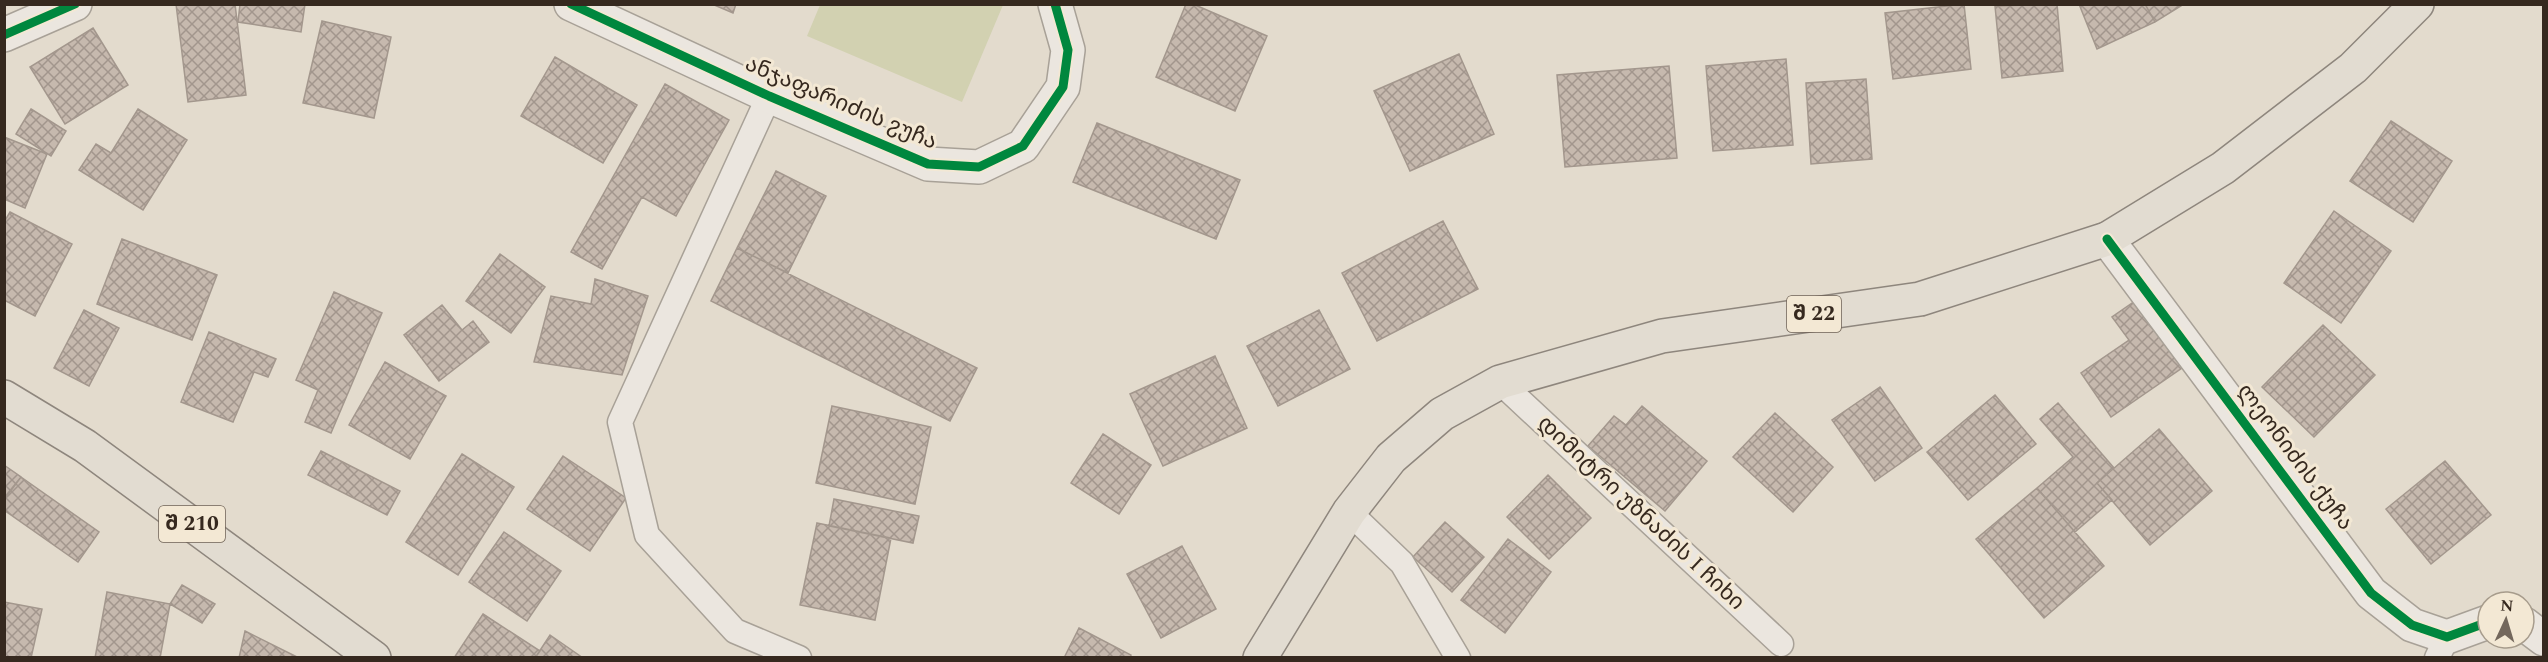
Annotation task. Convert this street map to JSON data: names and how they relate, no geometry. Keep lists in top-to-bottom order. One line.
{"streets":{"main road":["შ 22","შ 210"],"street":["ანჯაფარიძის ჷუჩა","ლეონიძის ქუჩა"],"lane":["დიმიტრი უზნაძის I ჩიხი"]},"crossings":[["შ 22","ლეონიძის ქუჩა"],["შ 22","დიმიტრი უზნაძის I ჩიხი"]],"north":"top"}
